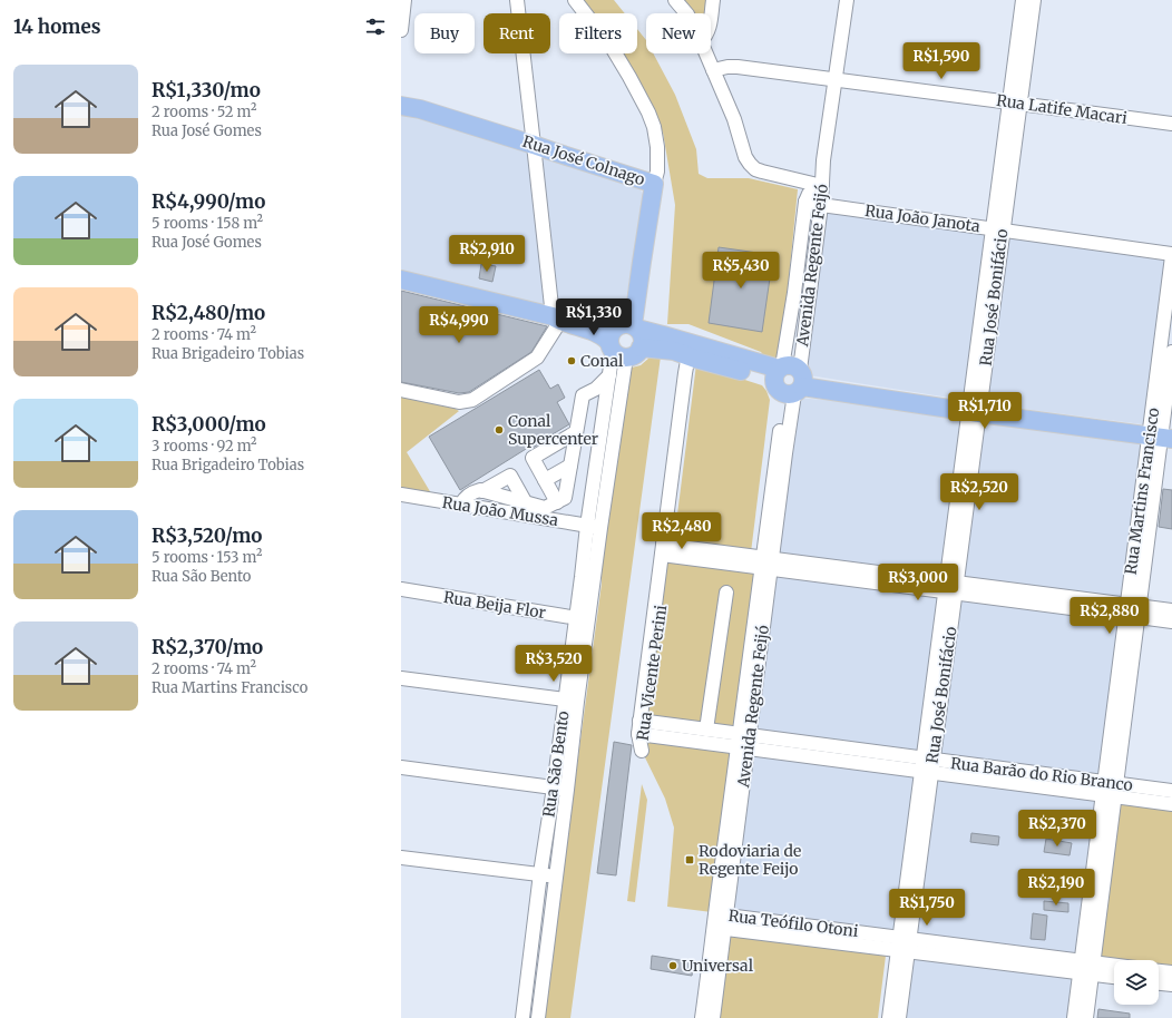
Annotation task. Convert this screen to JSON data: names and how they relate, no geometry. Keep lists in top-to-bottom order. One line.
{"streets":{"main road":["Rua José Colnago"],"street":["Rua Latife Macari","Rua João Janota","Avenida Regente Feijó","Rua José Bonifácio","Rua Martins Francisco","Rua João Mussa","Rua Beija Flor","Rua Vicente Perini","Rua São Bento","Rua Barão do Rio Branco","Rua Teófilo Otoni"]},"crossings":[["Rua Latife Macari","Avenida Regente Feijó"],["Rua Latife Macari","Rua José Bonifácio"],["Rua José Colnago","Rua São Bento"],["Rua João Janota","Avenida Regente Feijó"],["Rua João Janota","Rua José Bonifácio"],["Rua João Janota","Rua Martins Francisco"],["Avenida Regente Feijó","Rua Barão do Rio Branco"],["Avenida Regente Feijó","Rua Teófilo Otoni"],["Rua José Bonifácio","Rua Barão do Rio Branco"],["Rua José Bonifácio","Rua Teófilo Otoni"],["Rua Martins Francisco","Rua Barão do Rio Branco"],["Rua Martins Francisco","Rua Teófilo Otoni"],["Rua João Mussa","Rua São Bento"],["Rua Beija Flor","Rua São Bento"],["Rua Vicente Perini","Rua Barão do Rio Branco"]],"places":{"other":["Conal","Conal Supercenter","Universal"],"transit":["Rodoviaria de Regente Feijo"]},"page":{"heading":"14 homes","chip":["Buy","Rent","Filters","New"],"price":["R$1,590","R$2,910","R$5,430","R$1,330","R$4,990","R$1,710","R$2,520","R$2,480","R$3,000","R$2,880","R$3,520","R$2,370","R$2,190","R$1,750"],"list":[{"name":"R$1,330/mo","note":"2 rooms · 52 m² · Rua José Gomes"},{"name":"R$4,990/mo","note":"5 rooms · 158 m² · Rua José Gomes"},{"name":"R$2,480/mo","note":"2 rooms · 74 m² · Rua Brigadeiro Tobias"},{"name":"R$3,000/mo","note":"3 rooms · 92 m² · Rua Brigadeiro Tobias"},{"name":"R$3,520/mo","note":"5 rooms · 153 m² · Rua São Bento"},{"name":"R$2,370/mo","note":"2 rooms · 74 m² · Rua Martins Francisco"}]}}
